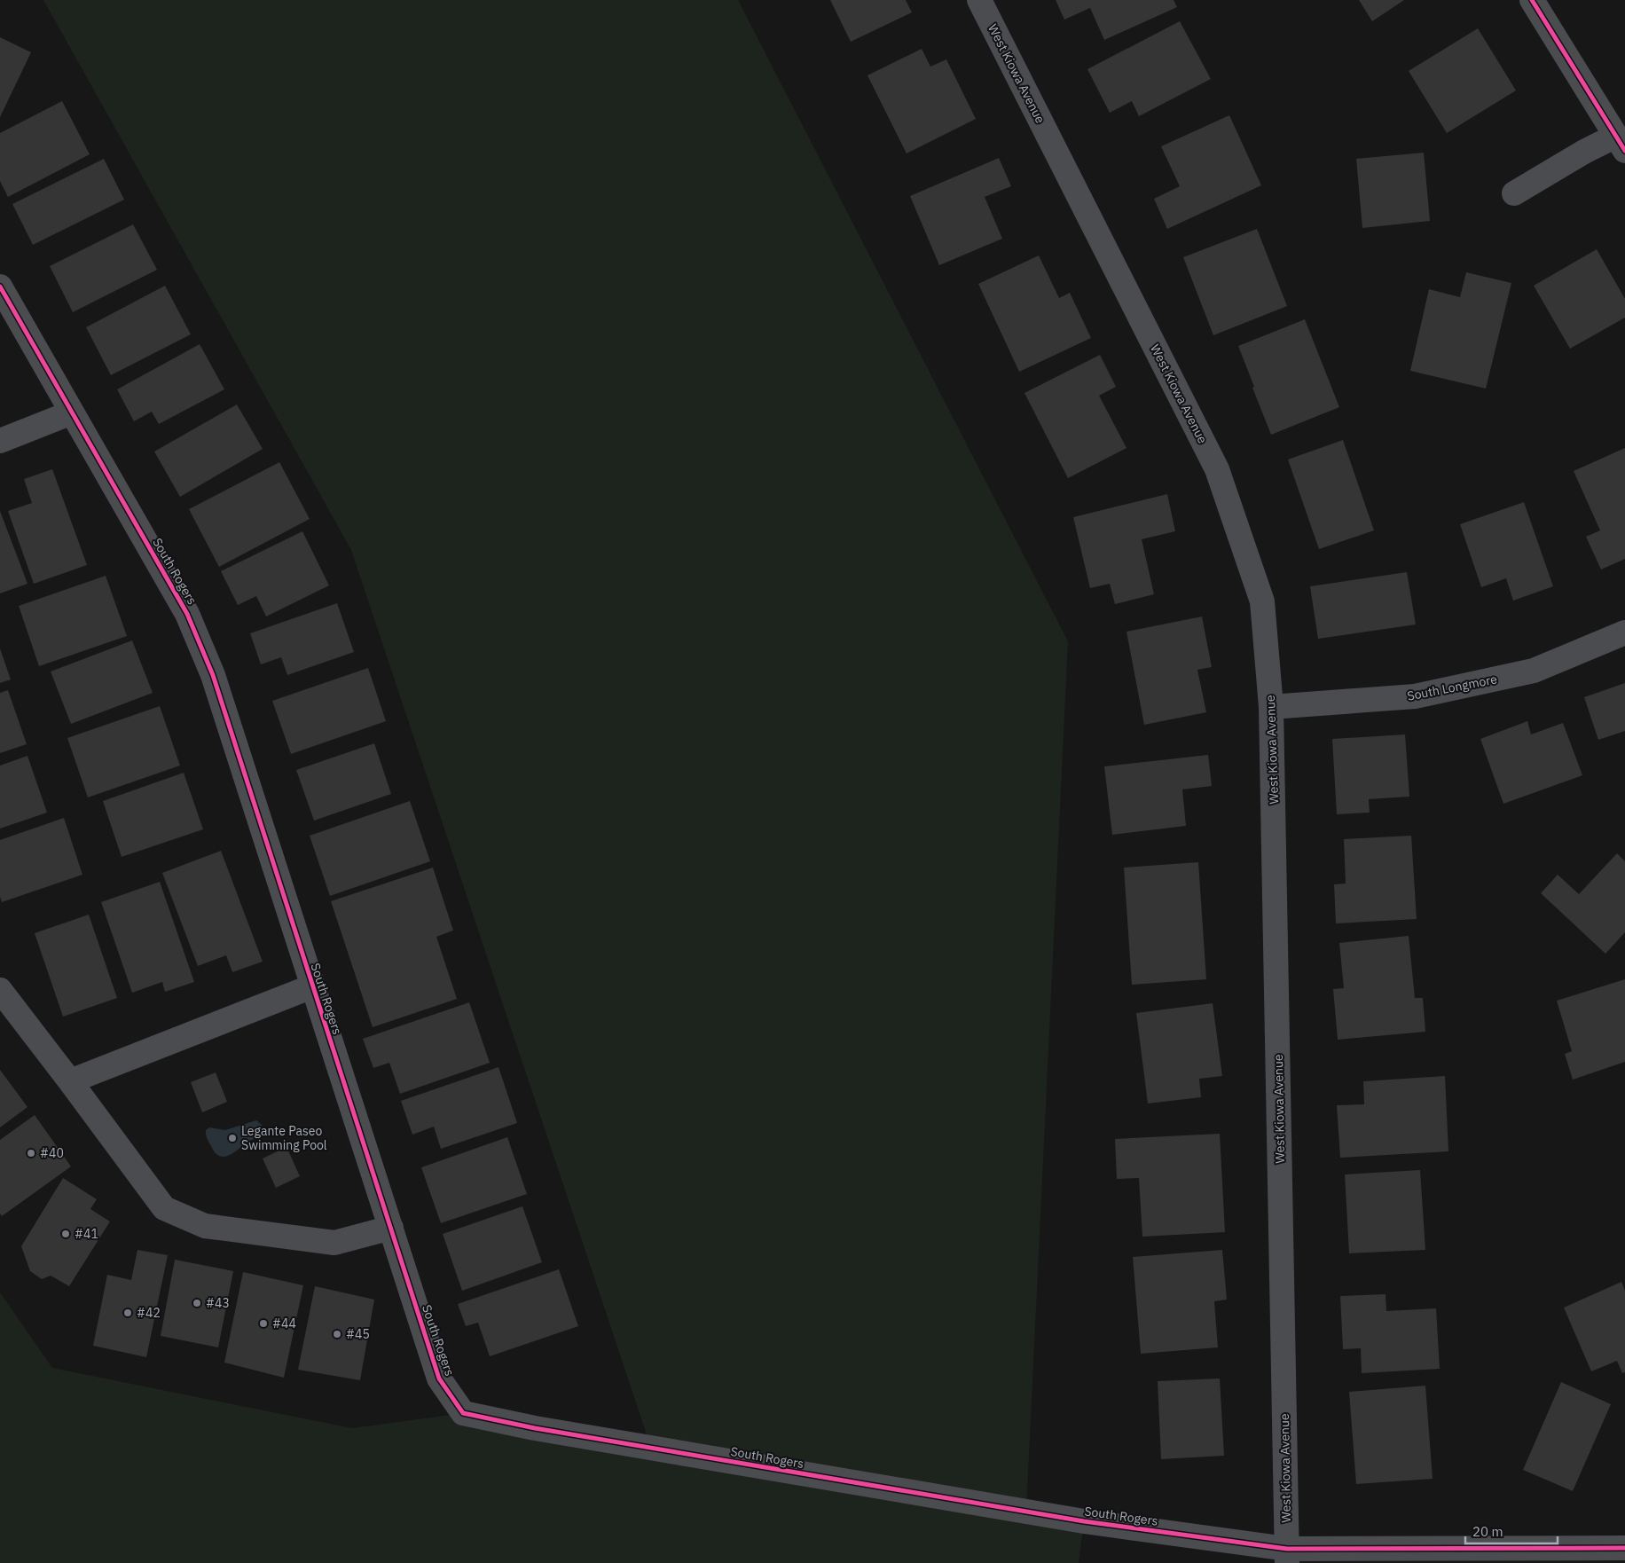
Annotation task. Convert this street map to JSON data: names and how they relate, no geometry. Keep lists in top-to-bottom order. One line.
{"streets":{"street":["West Kiowa Avenue","South Rogers","South Longmore"]},"crossings":[["West Kiowa Avenue","South Rogers"],["West Kiowa Avenue","South Longmore"]],"places":["Legante Paseo Swimming Pool","#40","#41","#43","#42","#44","#45"],"scale_bar":"20 m"}
